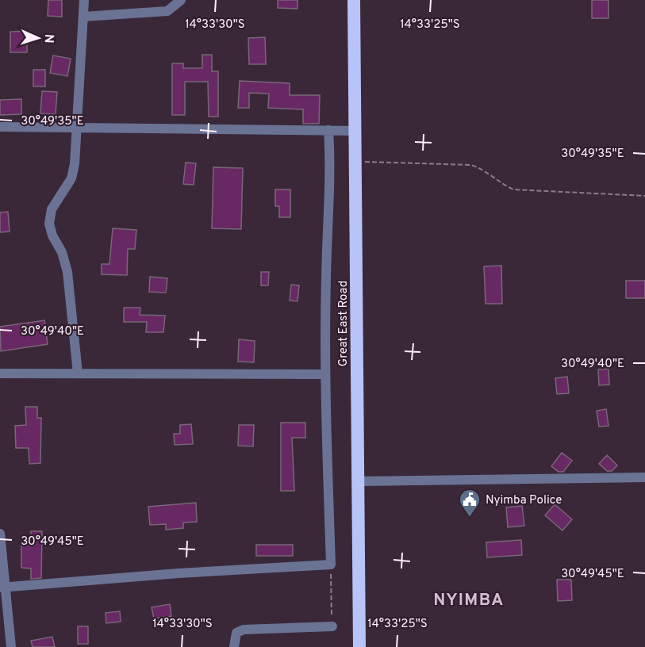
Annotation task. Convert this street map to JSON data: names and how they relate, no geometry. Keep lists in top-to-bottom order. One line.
{"streets":{"highway":["Great East Road"]},"districts":["NYIMBA"],"places":{"public building":["Nyimba Police"]},"north":"right","coordinates":["14°33'30\"S","14°33'25\"S","30°49'35\"E","30°49'40\"E","30°49'45\"E"]}
